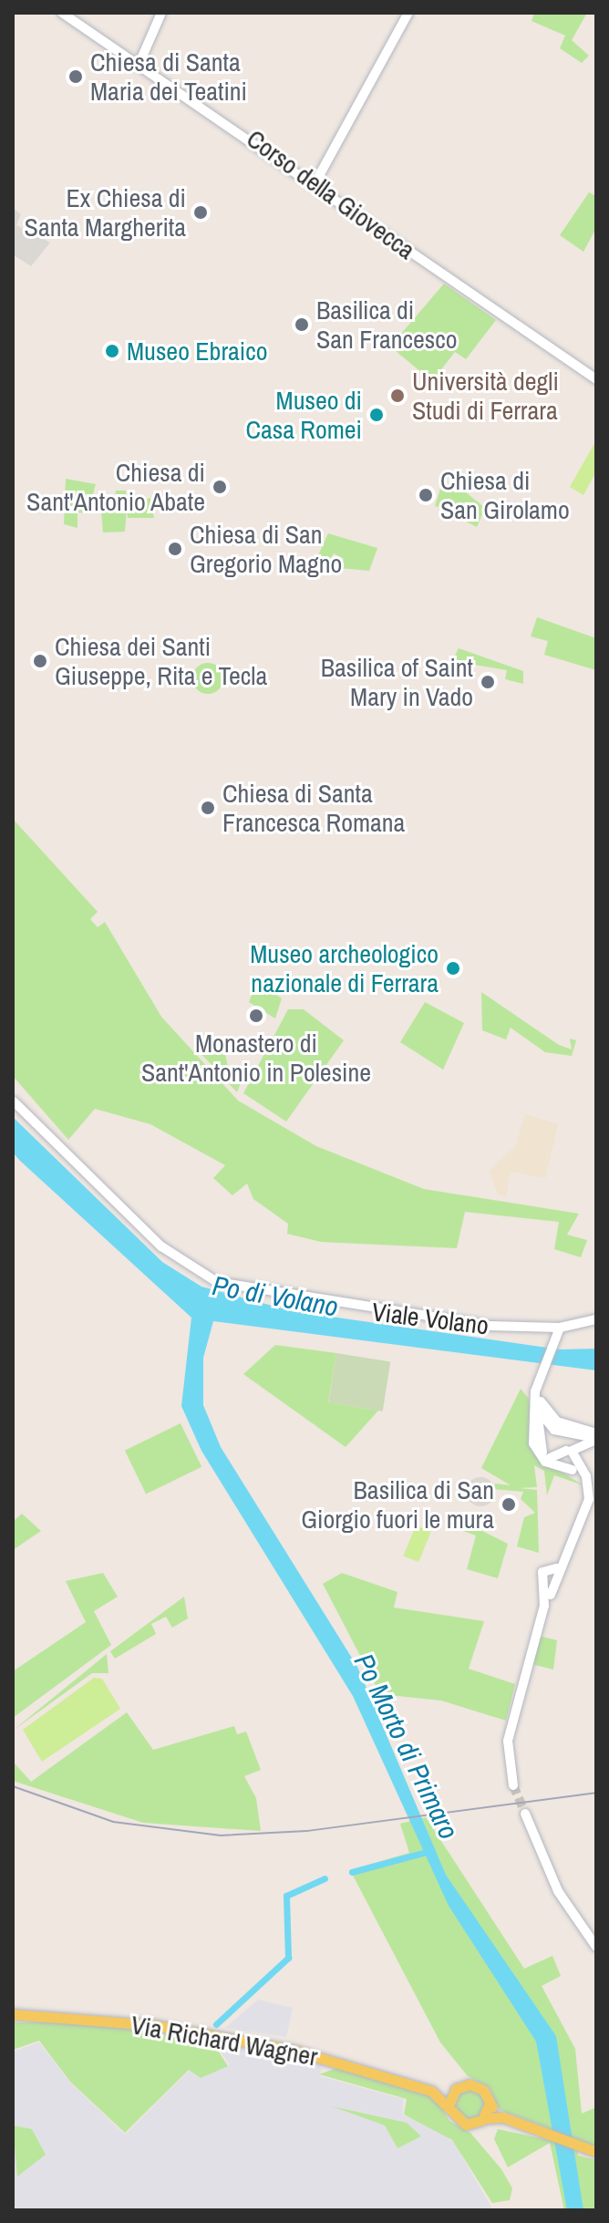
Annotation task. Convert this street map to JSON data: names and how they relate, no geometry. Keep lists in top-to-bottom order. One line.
{"streets":{"main road":["Corso della Giovecca","Viale Volano","Via Richard Wagner"]},"water":["Po di Volano","Po Morto di Primaro"],"places":["Chiesa di Santa Maria dei Teatini","Ex Chiesa di Santa Margherita","Basilica di San Francesco","Museo Ebraico","Università degli Studi di Ferrara","Museo di Casa Romei","Chiesa di Sant'Antonio Abate","Chiesa di San Girolamo","Chiesa di San Gregorio Magno","Chiesa dei Santi Giuseppe, Rita e Tecla","Basilica of Saint Mary in Vado","Chiesa di Santa Francesca Romana","Museo archeologico nazionale di Ferrara","Monastero di Sant'Antonio in Polesine","Basilica di San Giorgio fuori le mura"]}
